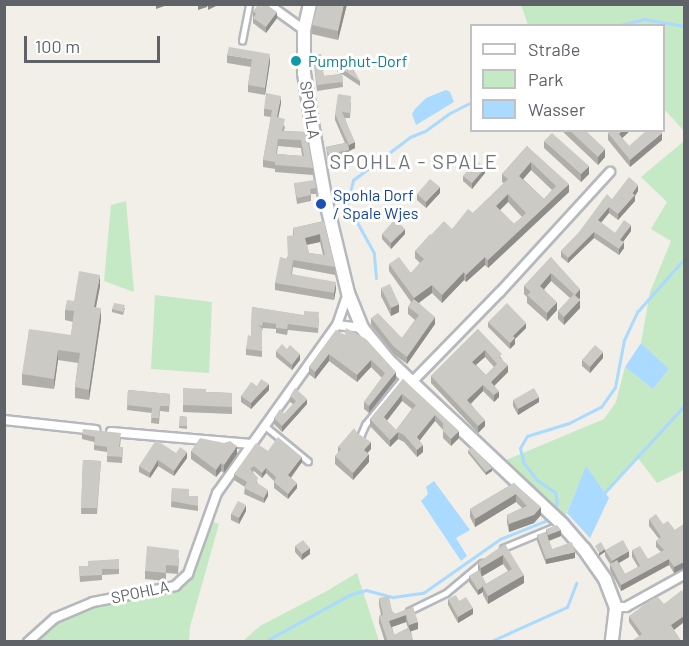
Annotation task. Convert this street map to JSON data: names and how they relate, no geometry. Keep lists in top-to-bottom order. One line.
{"streets":{"street":["SPOHLA"]},"districts":["SPOHLA - SPALE"],"places":["Pumphut-Dorf","Spohla Dorf / Spale Wjes"],"legend":["Straße","Park","Wasser"],"scale_bar":"100 m"}
